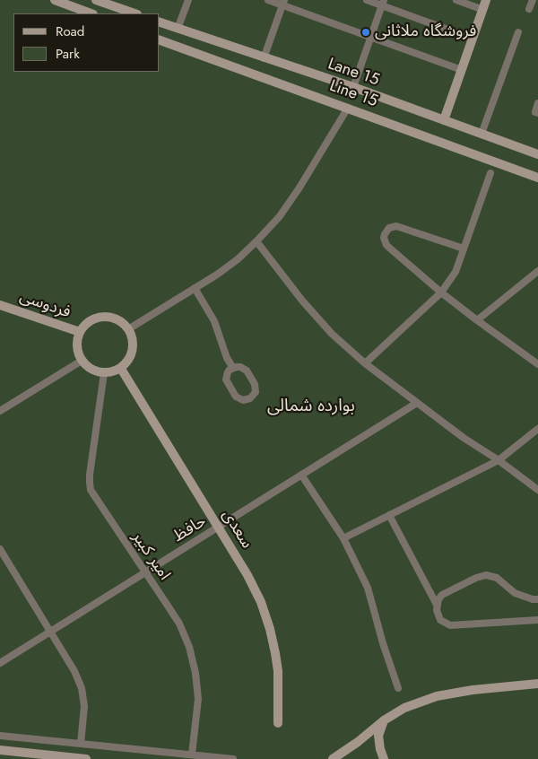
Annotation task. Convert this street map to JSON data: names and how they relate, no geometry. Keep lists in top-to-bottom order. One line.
{"streets":{"street":["Lane 15","Line 15","فردوسی","حافظ","سعدی","امیر کبیر"]},"crossings":[["فردوسی","سعدی"],["فردوسی","امیر کبیر"],["حافظ","سعدی"],["حافظ","امیر کبیر"],["سعدی","امیر کبیر"]],"districts":["بوارده شمالی"],"places":["فروشگاه ملاثانی"],"legend":["Road","Park"]}
